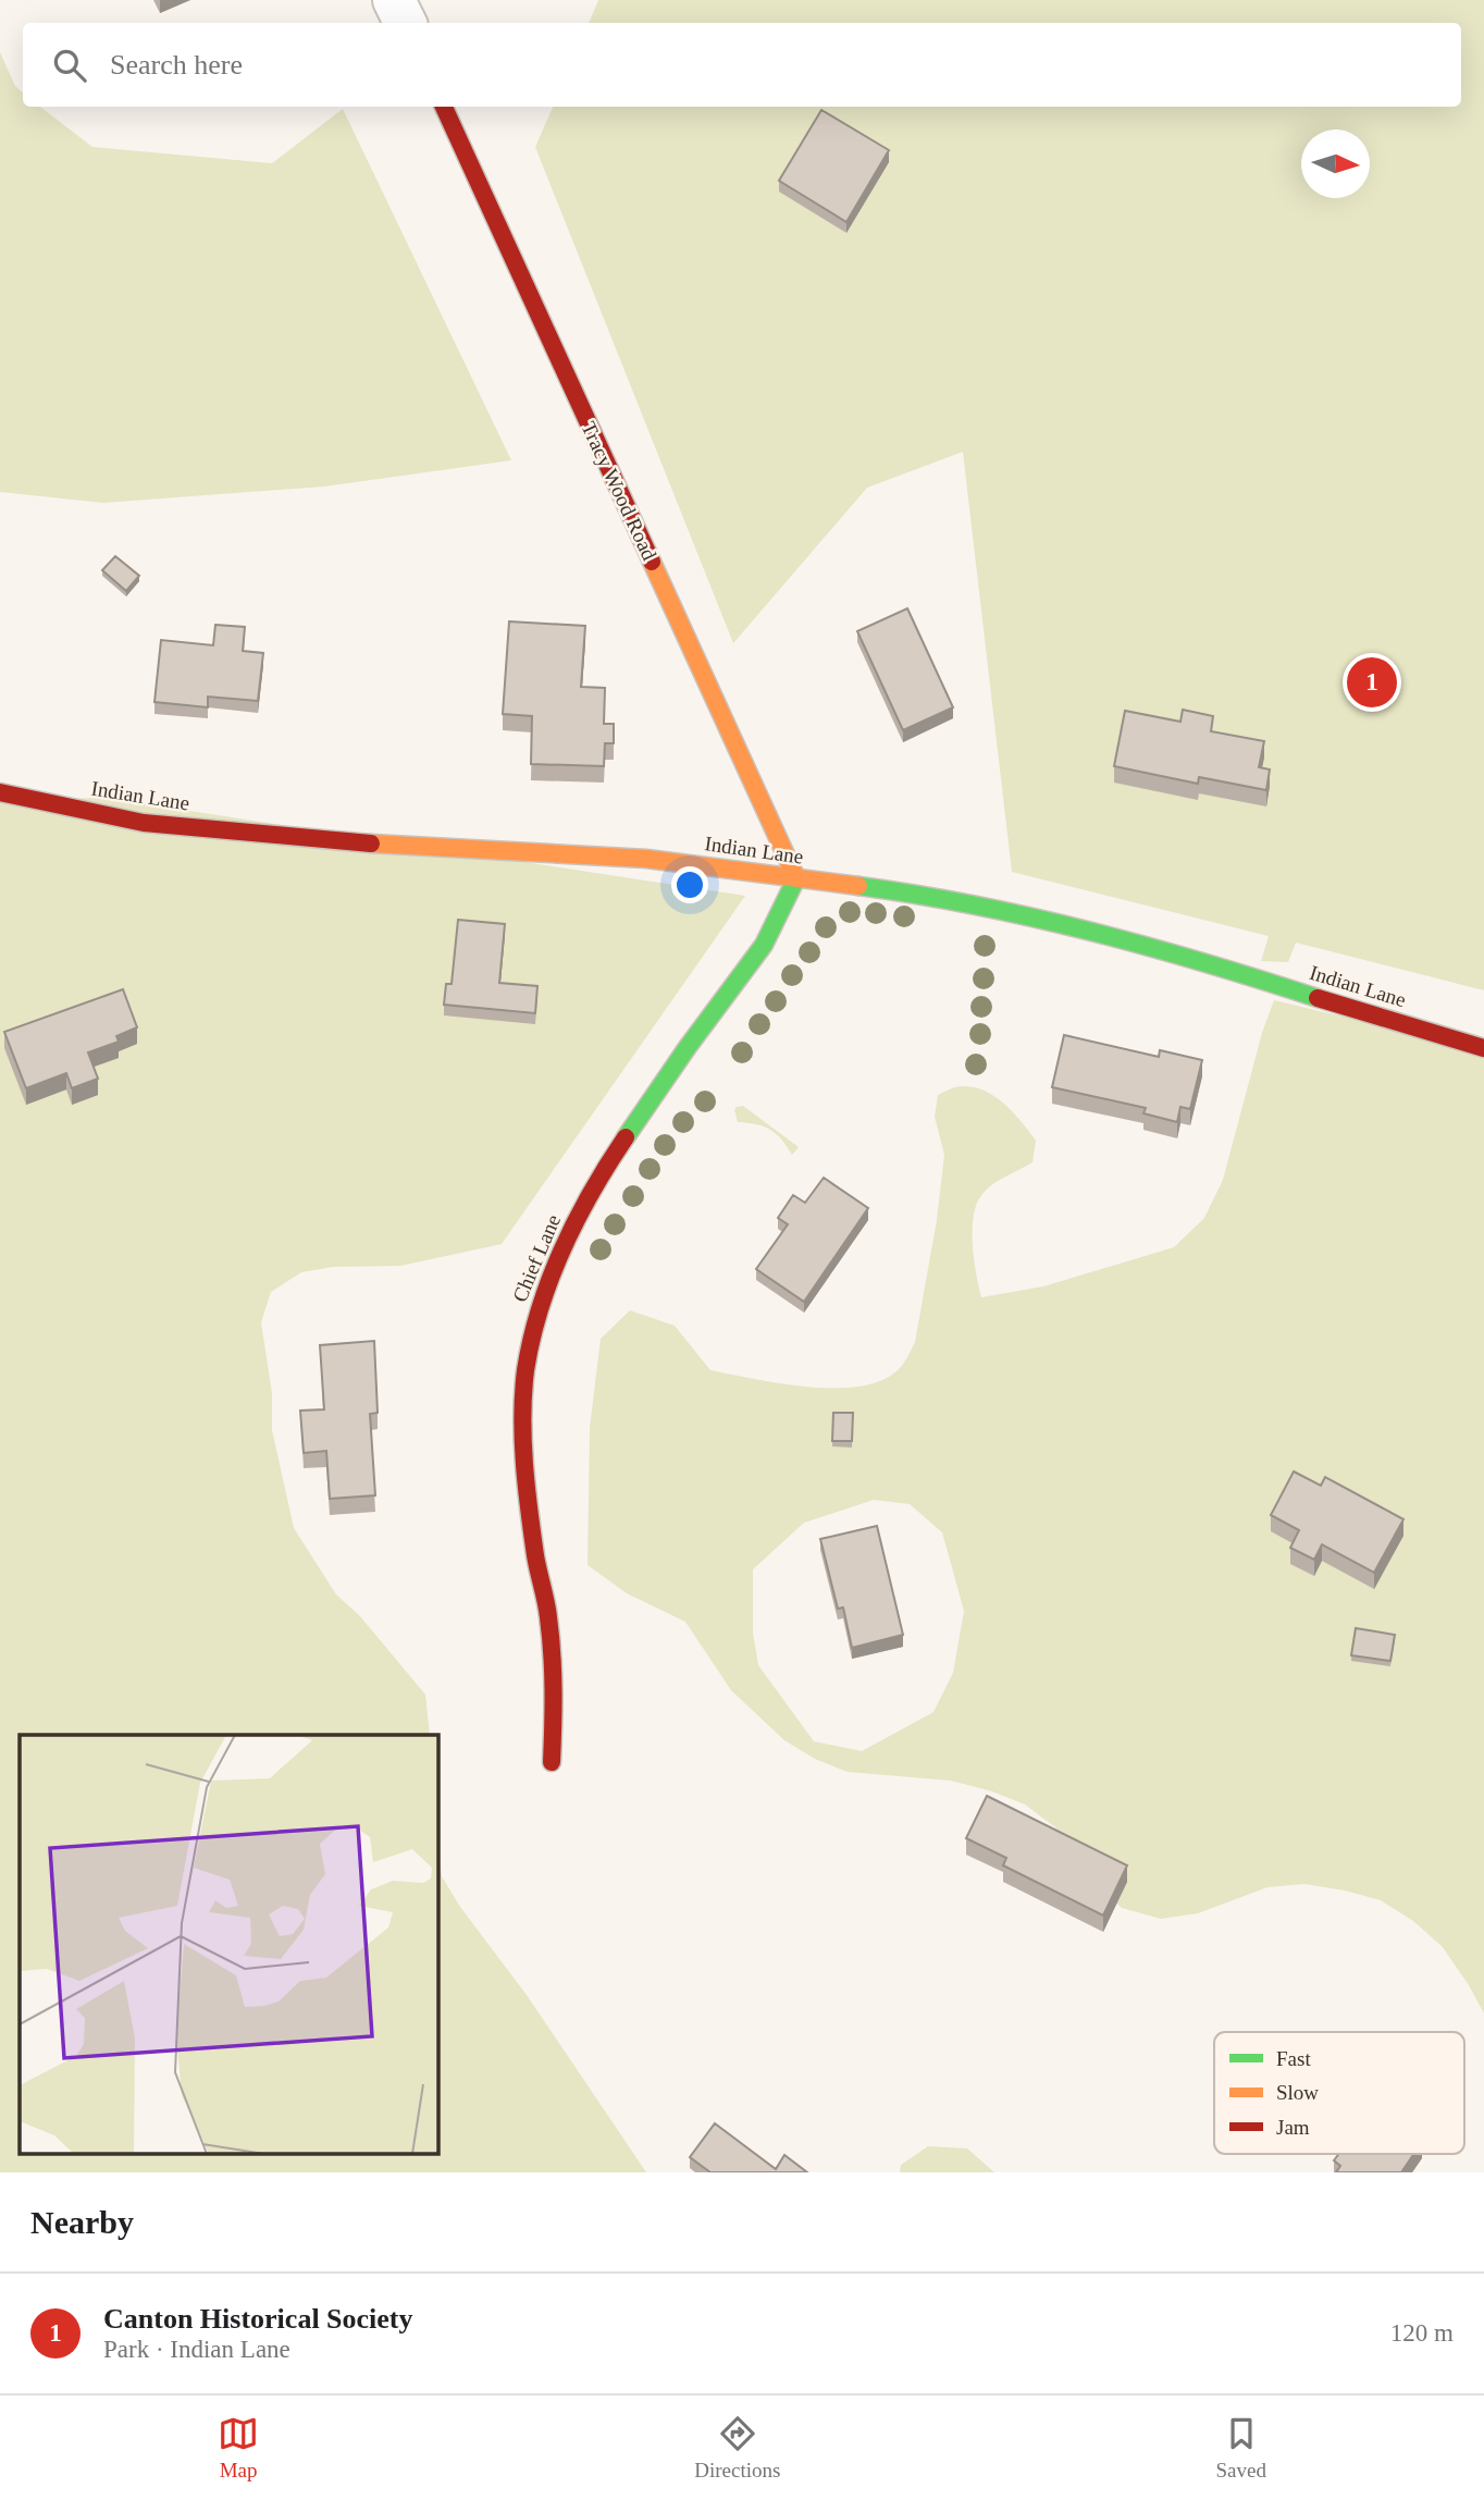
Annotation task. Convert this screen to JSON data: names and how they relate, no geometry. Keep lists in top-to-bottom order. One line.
{"streets":{"street":["Tracy Wood Road","Indian Lane","Chief Lane"]},"crossings":[["Tracy Wood Road","Indian Lane"],["Tracy Wood Road","Chief Lane"],["Indian Lane","Chief Lane"]],"legend":["Fast","Slow","Jam"],"north":"right","page":{"search":"Search here","pins":"1","heading":"Nearby","list":[{"mark":"1","name":"Canton Historical Society","note":"Park · Indian Lane","value":"120 m"}],"nav":["Map","Directions","Saved"]}}
